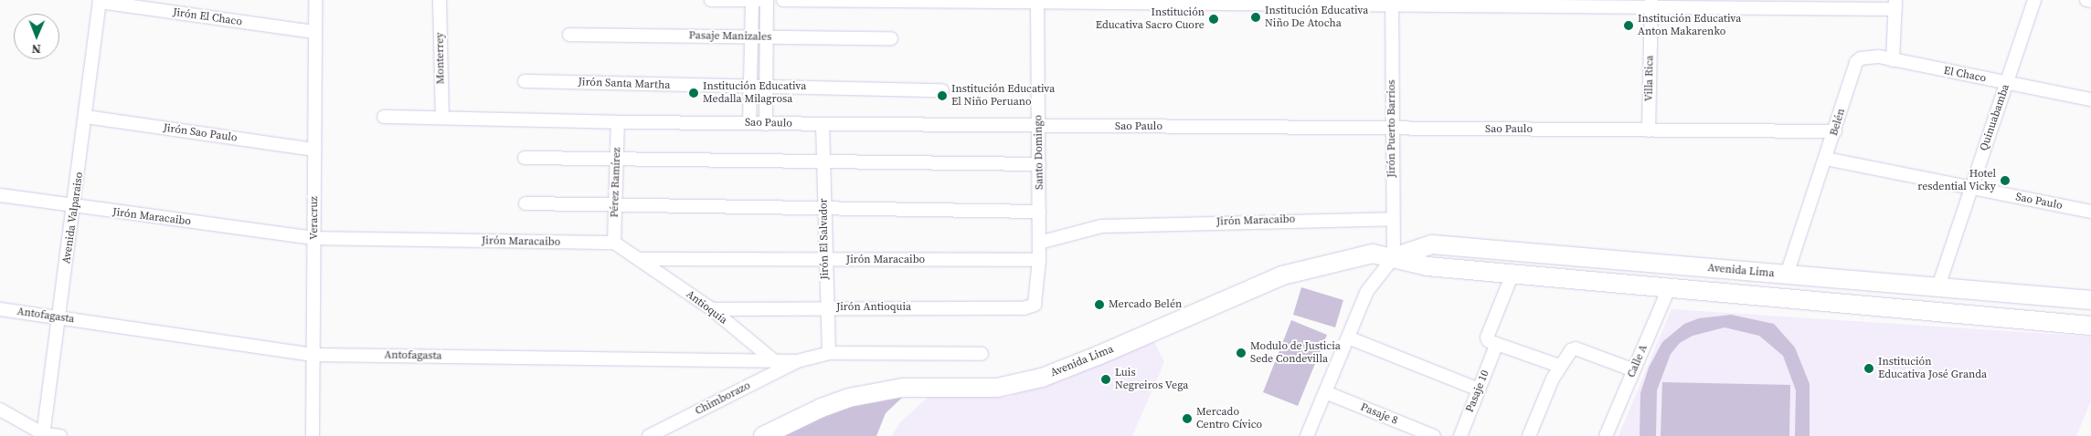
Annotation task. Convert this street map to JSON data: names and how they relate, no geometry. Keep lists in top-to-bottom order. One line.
{"streets":{"main road":["Avenida Lima"],"street":["Jirón El Chaco","Pasaje Manizales","Monterrey","El Chaco","Villa Rica","Jirón Santa Martha","Quinuabamba","Belén","Sao Paulo","Jirón Puerto Barrios","Jirón Sao Paulo","Santo Domingo","Pérez Ramírez","Jirón Maracaibo","Avenida Valparaiso","Veracruz","Jirón El Salvador","Antioquía","Jirón Antioquia","Antofagasta","Calle A","Pasaje 10","Chimborazo","Pasaje 8"]},"crossings":[["Jirón El Chaco","Avenida Valparaiso"],["Jirón El Chaco","Veracruz"],["Monterrey","Sao Paulo"],["El Chaco","Quinuabamba"],["El Chaco","Belén"],["Villa Rica","Sao Paulo"],["Quinuabamba","Sao Paulo"],["Quinuabamba","Avenida Lima"],["Belén","Sao Paulo"],["Belén","Avenida Lima"],["Sao Paulo","Jirón Puerto Barrios"],["Sao Paulo","Santo Domingo"],["Sao Paulo","Pérez Ramírez"],["Sao Paulo","Jirón El Salvador"],["Jirón Puerto Barrios","Jirón Maracaibo"],["Jirón Puerto Barrios","Avenida Lima"],["Jirón Sao Paulo","Avenida Valparaiso"],["Jirón Sao Paulo","Veracruz"],["Santo Domingo","Jirón Maracaibo"],["Santo Domingo","Jirón Antioquia"],["Pérez Ramírez","Jirón Maracaibo"],["Jirón Maracaibo","Avenida Valparaiso"],["Jirón Maracaibo","Veracruz"],["Jirón Maracaibo","Jirón El Salvador"],["Jirón Maracaibo","Antioquía"],["Avenida Valparaiso","Antofagasta"],["Veracruz","Antofagasta"],["Jirón El Salvador","Jirón Antioquia"],["Jirón El Salvador","Antofagasta"],["Avenida Lima","Calle A"],["Antioquía","Jirón Antioquia"],["Antioquía","Antofagasta"],["Antofagasta","Chimborazo"]],"places":["Institución Educativa Niño De Atocha","Institución Educativa Sacro Cuore","Institución Educativa Anton Makarenko","Institución Educativa Medalla Milagrosa","Institución Educativa El Niño Peruano","Hotel resdential Vicky","Mercado Belén","Modulo de Justicia Sede Condevilla","Institución Educativa José Granda","Luis Negreiros Vega","Mercado Centro Cívico"],"north":"bottom"}
